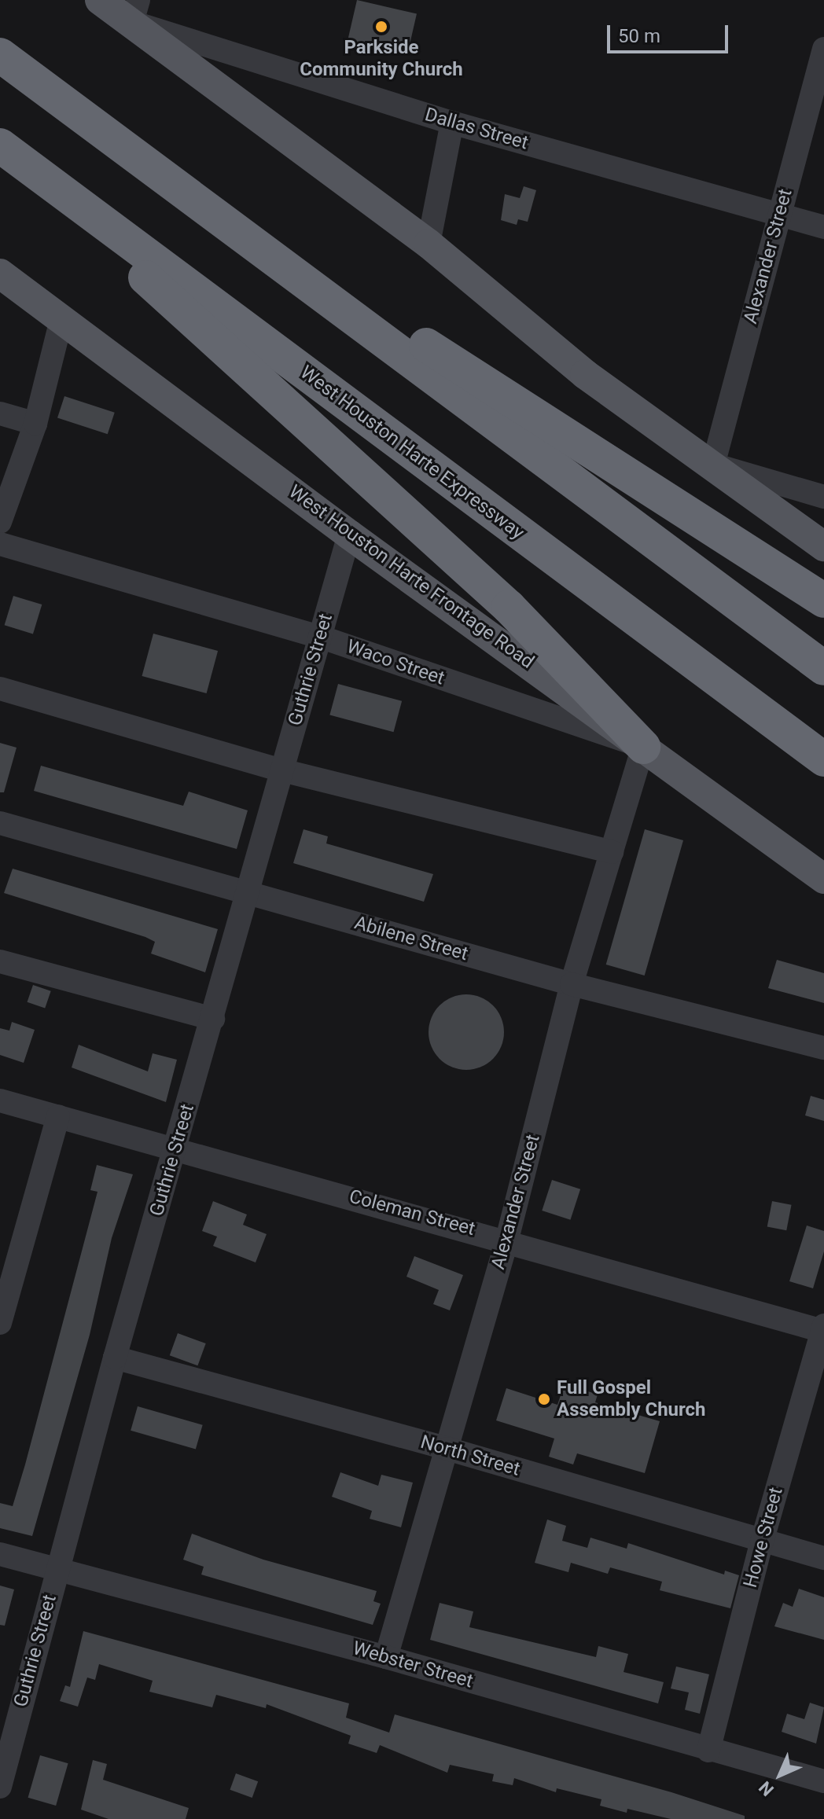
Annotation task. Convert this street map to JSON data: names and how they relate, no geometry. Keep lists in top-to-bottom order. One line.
{"streets":{"highway":["West Houston Harte Expressway"],"main road":["West Houston Harte Frontage Road"],"street":["Dallas Street","Alexander Street","Waco Street","Guthrie Street","Abilene Street","Coleman Street","North Street","Howe Street","Webster Street"]},"crossings":[["Dallas Street","Alexander Street"],["Alexander Street","West Houston Harte Frontage Road"],["Alexander Street","Waco Street"],["Alexander Street","Abilene Street"],["Alexander Street","Coleman Street"],["Alexander Street","North Street"],["Alexander Street","Webster Street"],["West Houston Harte Frontage Road","Waco Street"],["West Houston Harte Frontage Road","Guthrie Street"],["Waco Street","Guthrie Street"],["Guthrie Street","Abilene Street"],["Guthrie Street","Coleman Street"],["Guthrie Street","North Street"],["Guthrie Street","Webster Street"],["Coleman Street","Howe Street"],["North Street","Howe Street"],["Howe Street","Webster Street"]],"places":["Parkside Community Church","Full Gospel Assembly Church"],"scale_bar":"50 m","north":"bottom left"}
